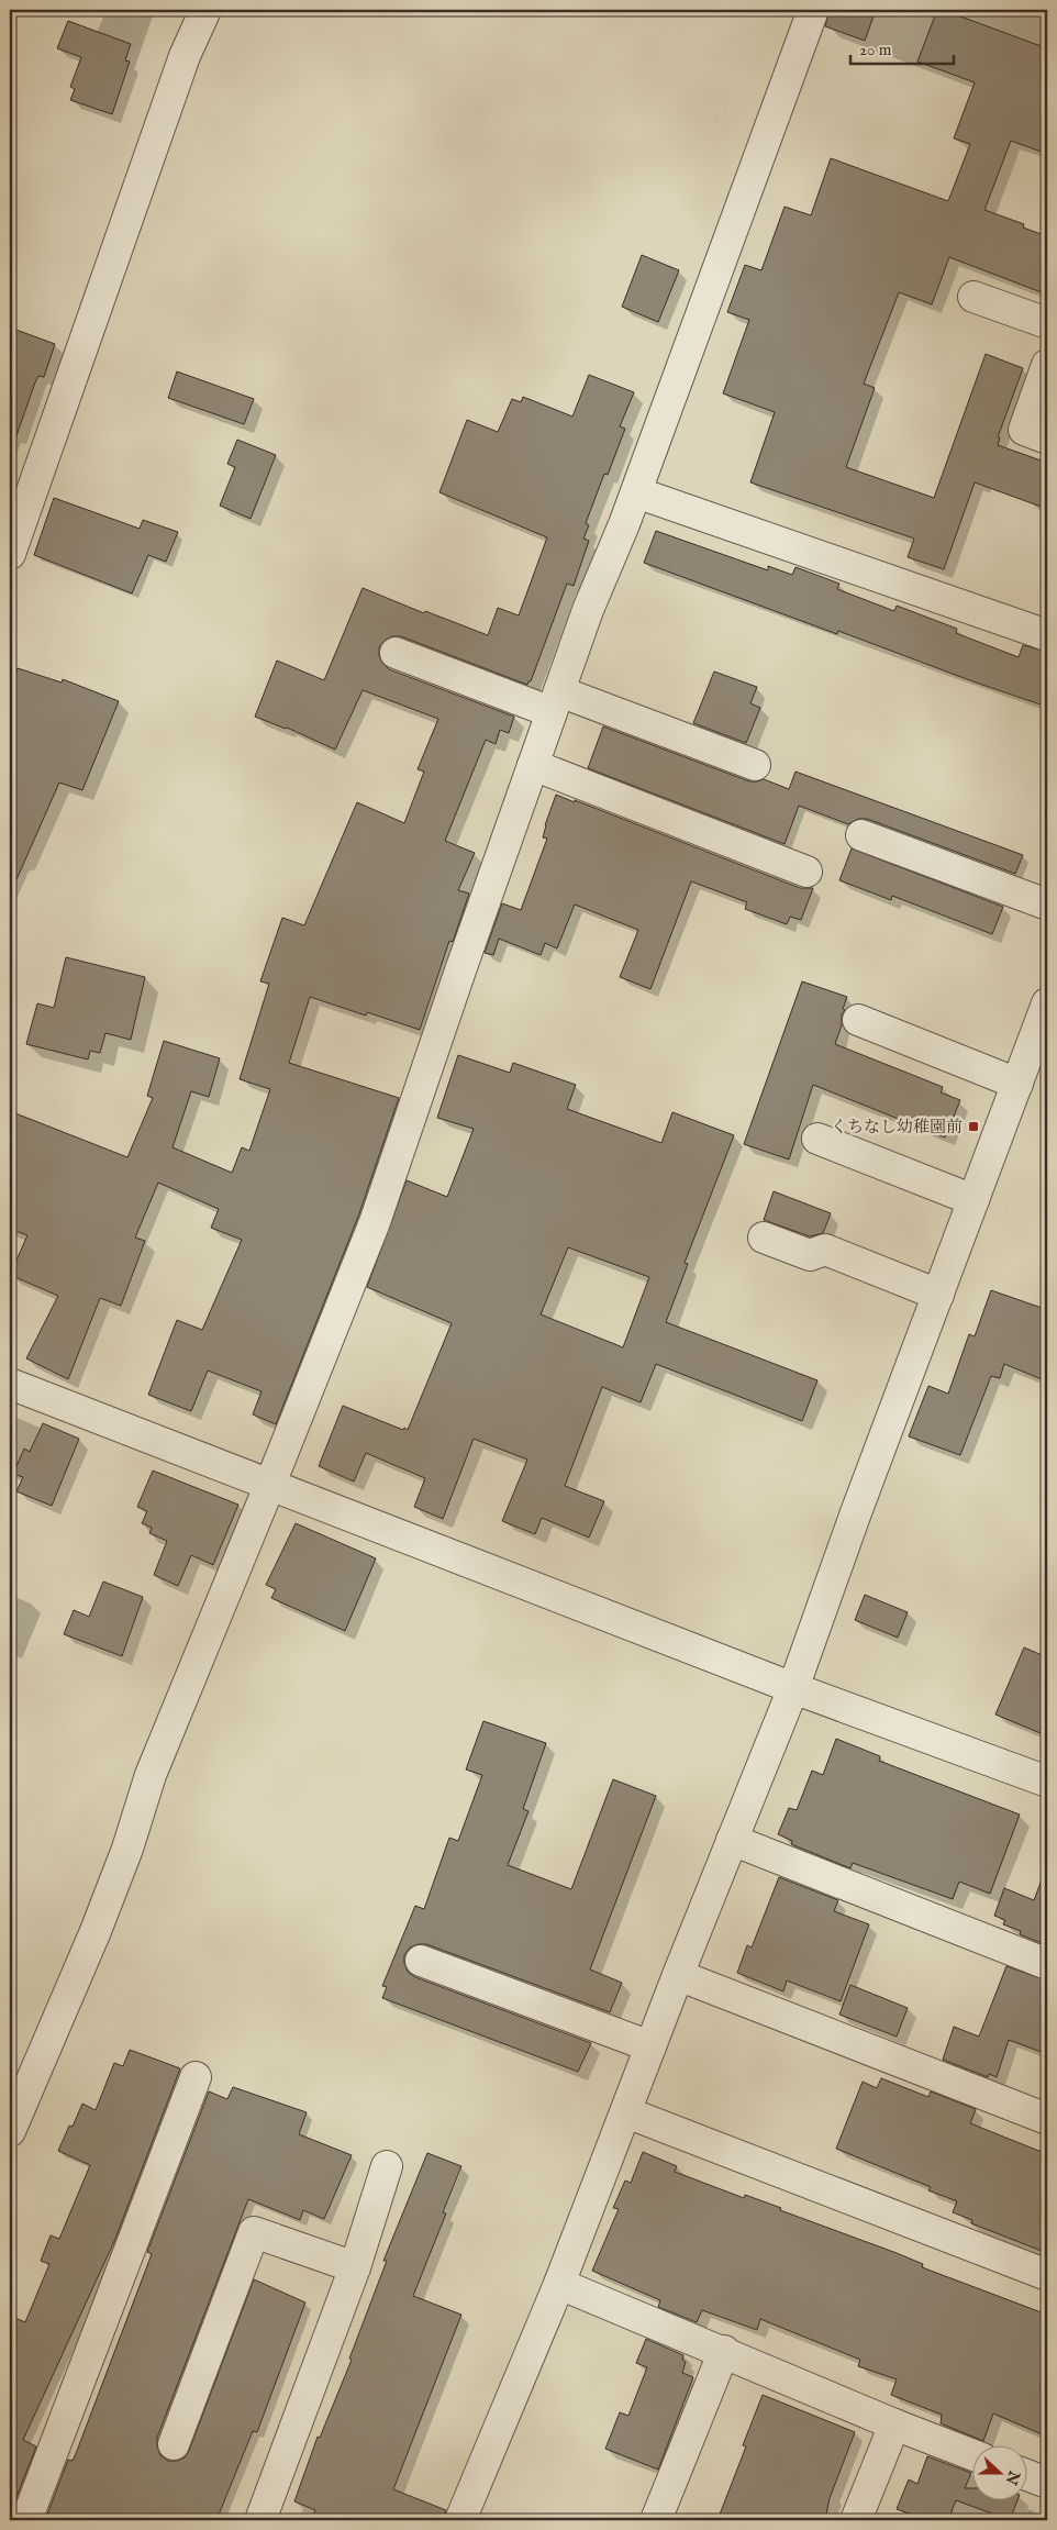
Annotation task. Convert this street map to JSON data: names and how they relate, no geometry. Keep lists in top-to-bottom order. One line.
{"places":{"transit":["くちなし幼稚園前"]},"scale_bar":"20 m","north":"right"}
